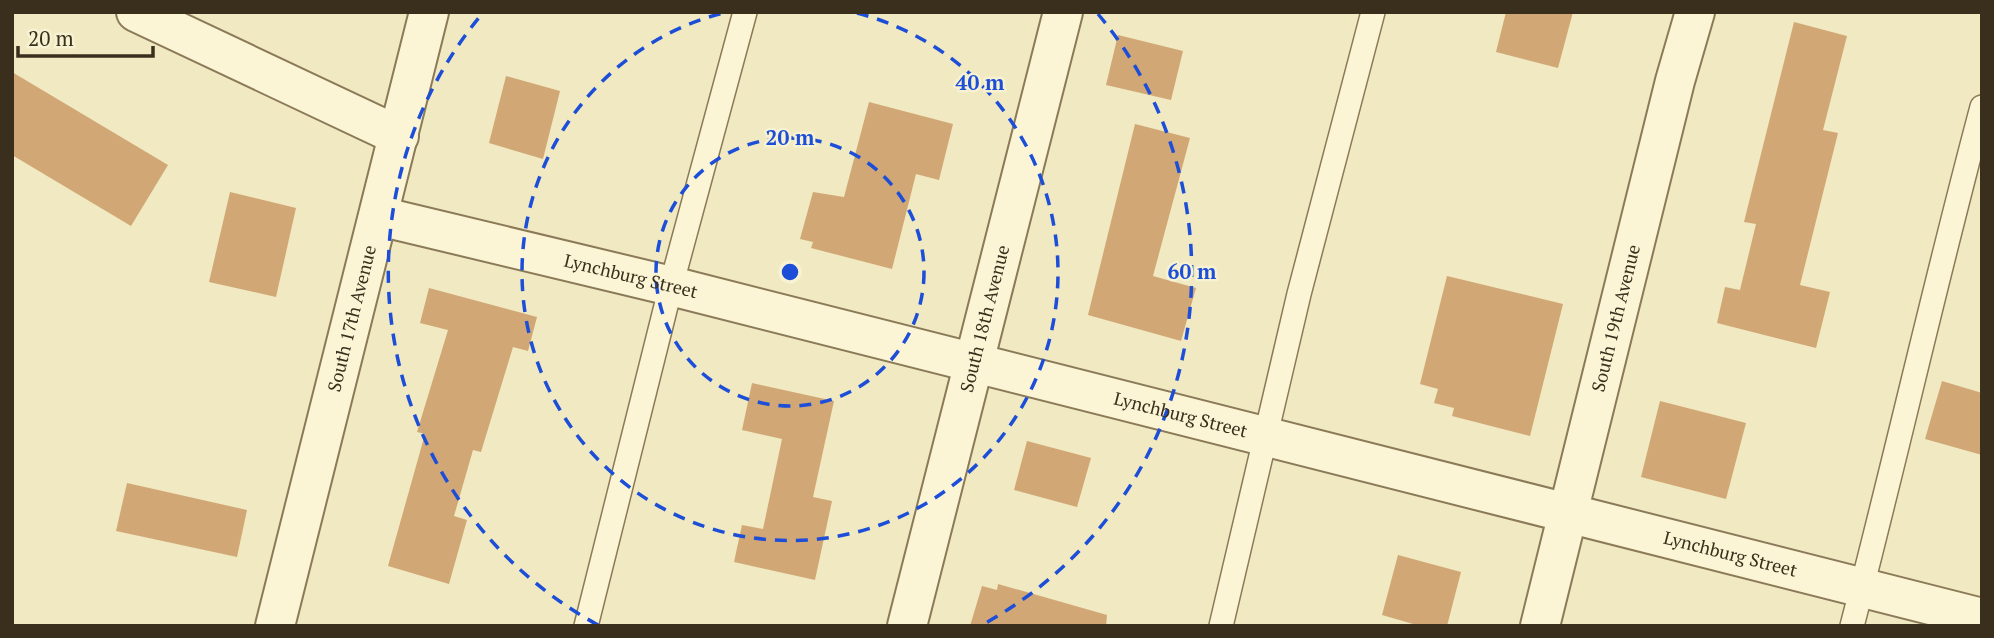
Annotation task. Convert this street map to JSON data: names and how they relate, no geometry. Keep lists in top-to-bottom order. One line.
{"streets":{"street":["Lynchburg Street","South 17th Avenue","South 18th Avenue","South 19th Avenue"]},"crossings":[["Lynchburg Street","South 17th Avenue"],["Lynchburg Street","South 18th Avenue"],["Lynchburg Street","South 19th Avenue"]],"scale_bar":"20 m","rings":["40 m","20 m","60 m"]}
